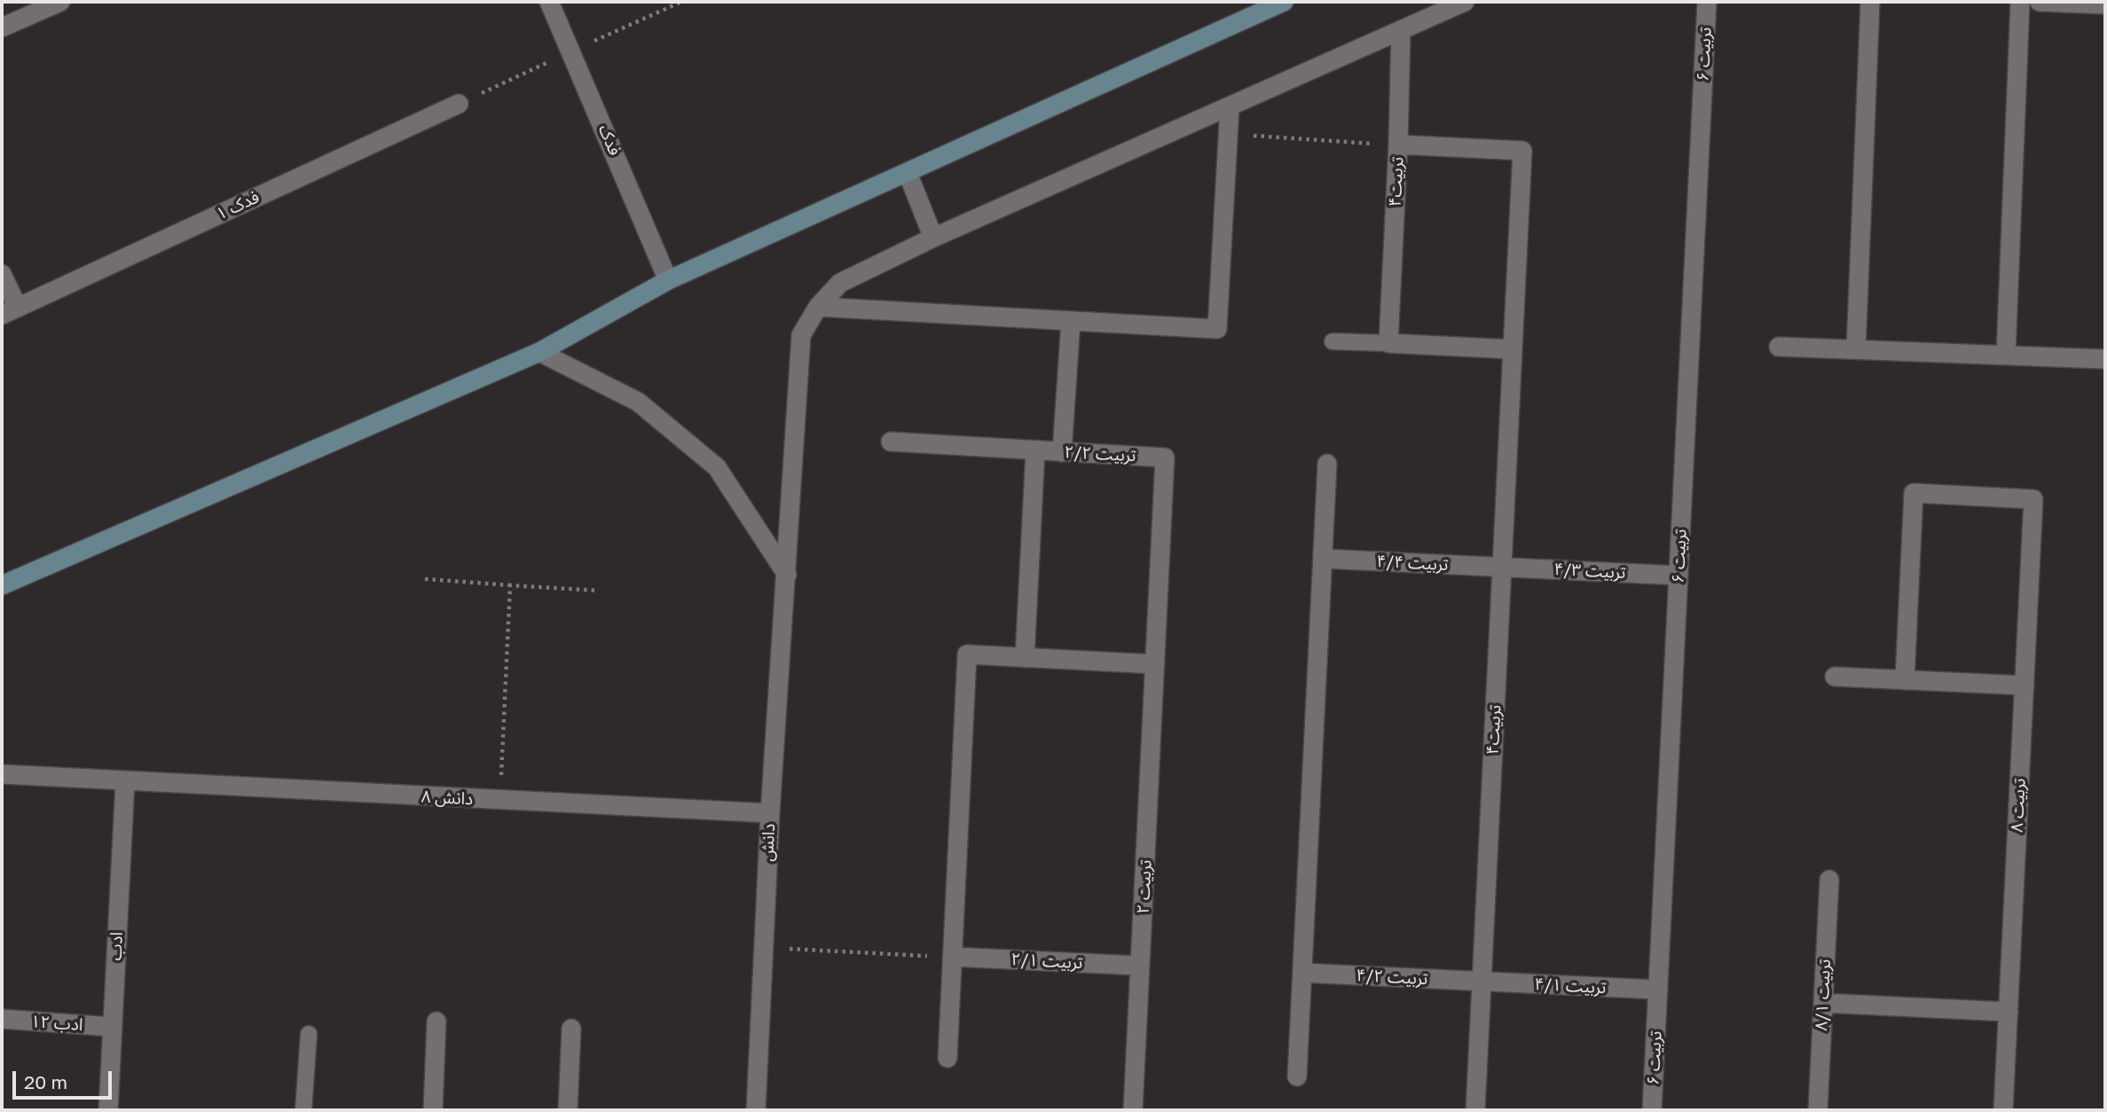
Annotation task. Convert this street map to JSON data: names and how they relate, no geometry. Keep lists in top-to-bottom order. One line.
{"streets":{"street":["تربیت ۶","فدک","تربیت۴","فدک ۱","تربیت ۲/۲","تربیت ۴/۴","تربیت ۴/۳","دانش ۸","تربیت ۸","دانش","تربیت ۲","ادب","تربیت ۲/۱","تربیت ۴/۲","تربیت ۴/۱","تربیت ۸/۱","ادب ۱۲"]},"crossings":[["تربیت ۶","تربیت ۴/۳"],["تربیت ۶","تربیت ۴/۱"],["تربیت۴","تربیت ۴/۴"],["تربیت۴","تربیت ۴/۳"],["تربیت۴","تربیت ۴/۲"],["تربیت۴","تربیت ۴/۱"],["تربیت ۲/۲","تربیت ۲"],["تربیت ۴/۴","تربیت ۴/۳"],["دانش ۸","دانش"],["دانش ۸","ادب"],["تربیت ۲","تربیت ۲/۱"],["ادب","ادب ۱۲"],["تربیت ۴/۲","تربیت ۴/۱"]],"scale_bar":"20 m"}
